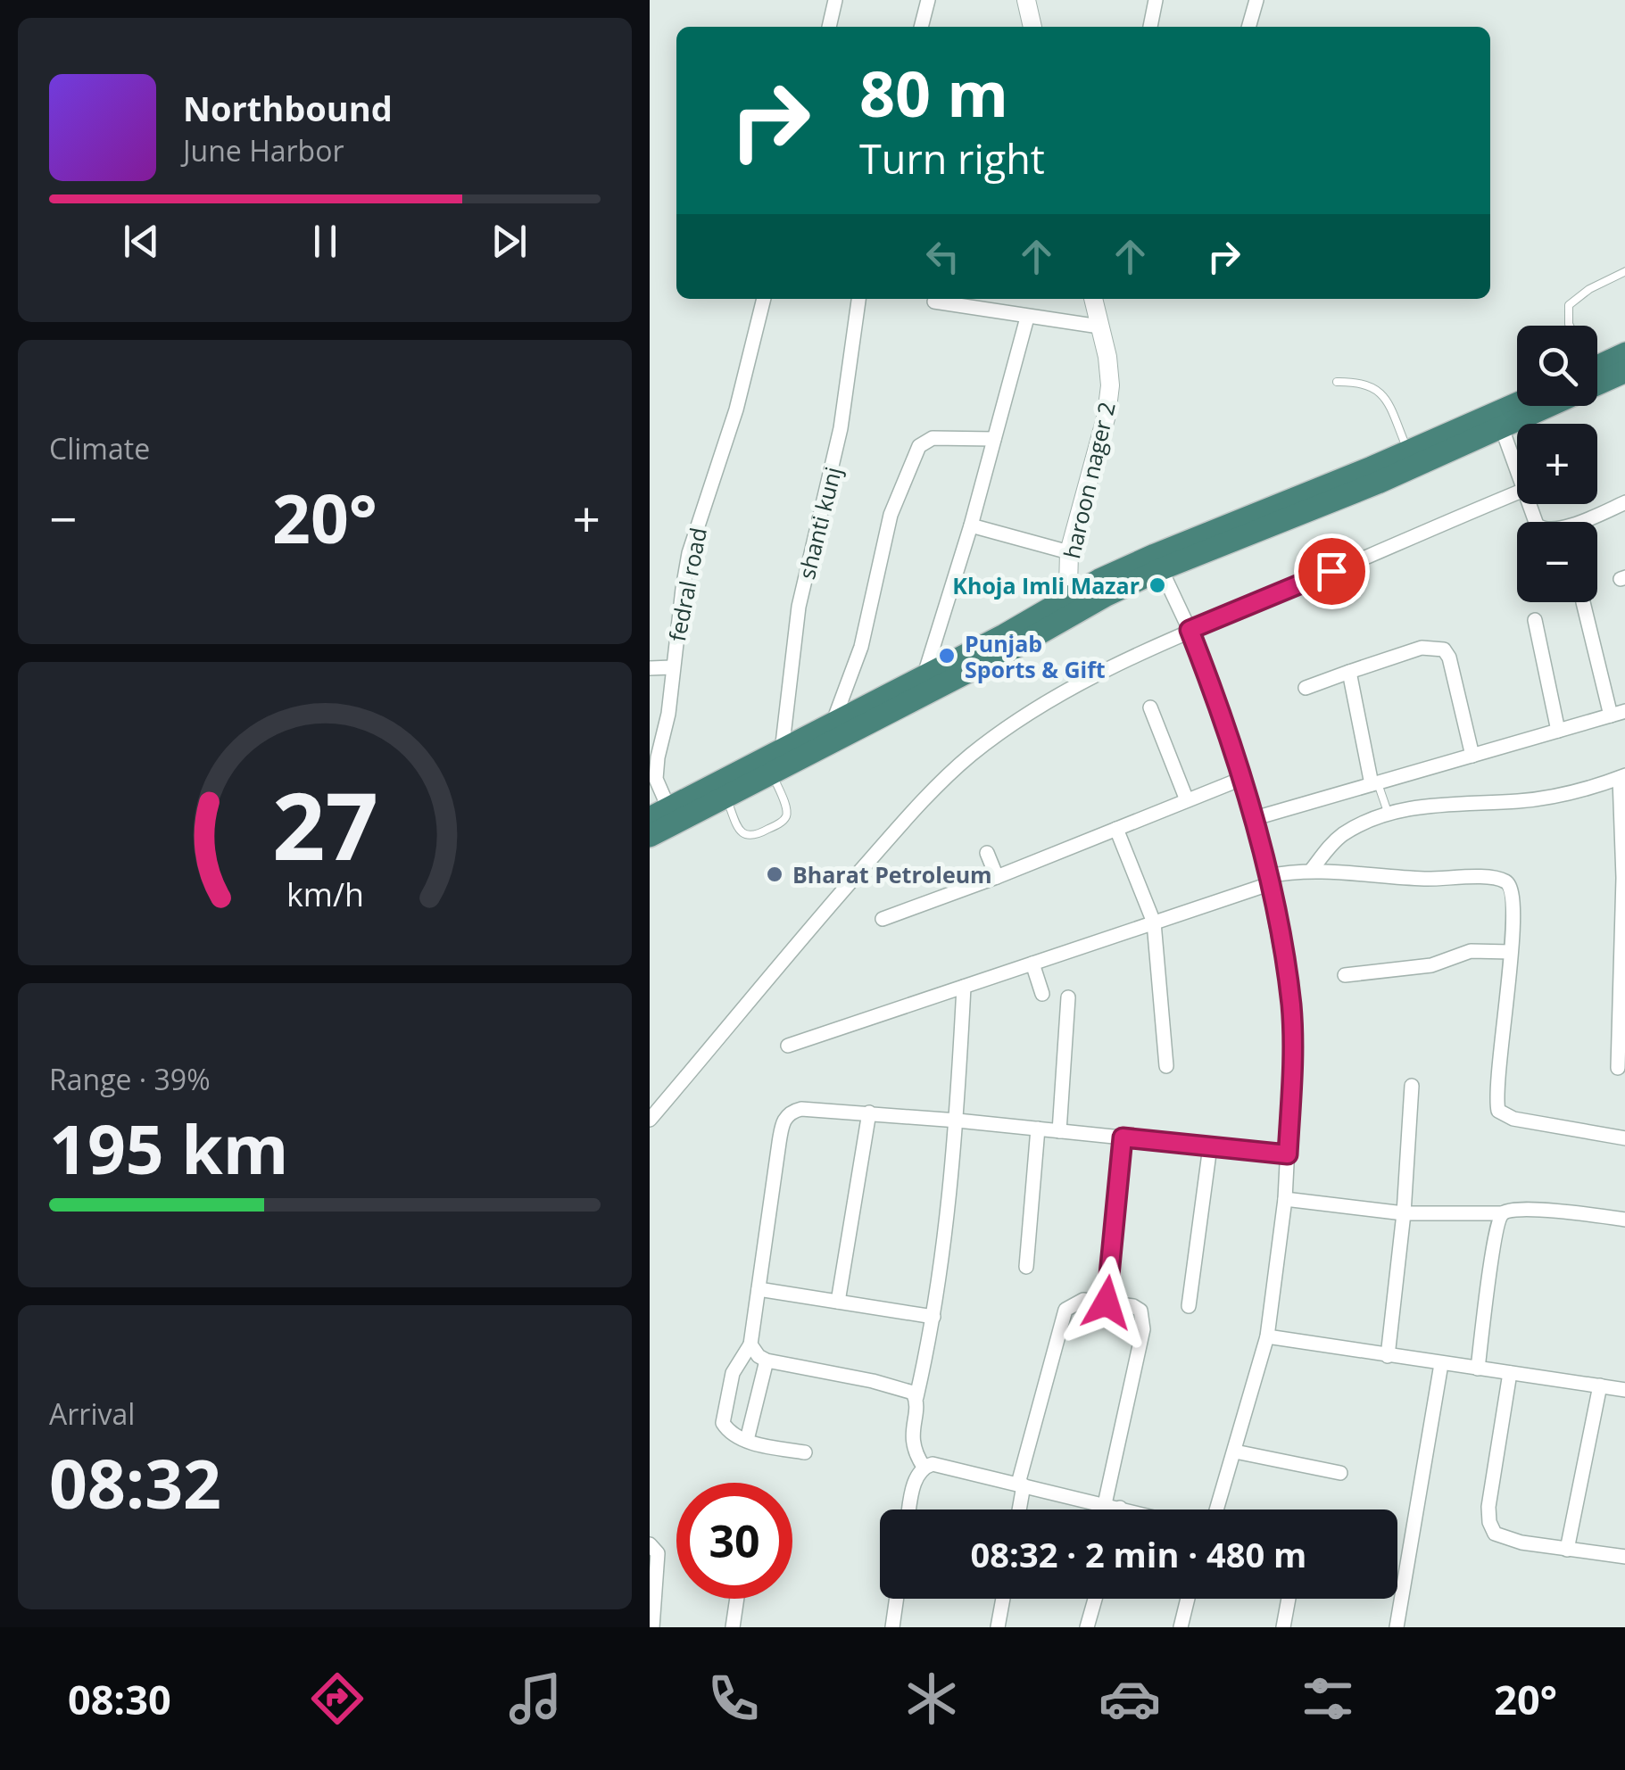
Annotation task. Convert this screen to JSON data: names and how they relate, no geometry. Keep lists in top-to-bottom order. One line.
{"streets":{"street":["haroon nager 2","shanti kunj","fedral road"]},"places":["Khoja Imli Mazar","Punjab Sports & Gift","Bharat Petroleum"],"page":{"turn":["80 m","Turn right"],"song":["Northbound","June Harbor"],"map_buttons":["+","−"],"tile":["Climate",["Range · 39%","195 km"],["Arrival","08:32"]],"heat":["−","20°","+"],"limit":"30","trip":"08:32 · 2 min · 480 m","tabs":["08:30","20°"],"gauge":["27","km/h"]}}
